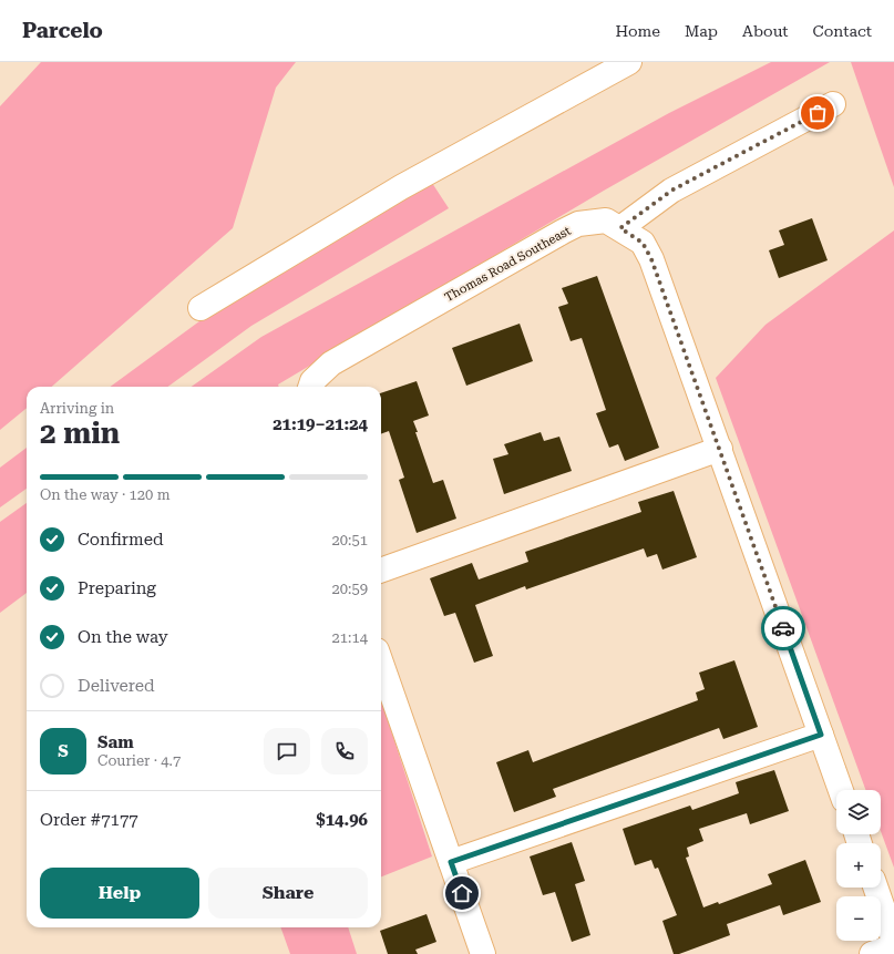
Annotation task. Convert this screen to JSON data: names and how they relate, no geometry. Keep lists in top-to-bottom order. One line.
{"streets":{"street":["Thomas Road Southeast"]},"page":{"header":"Parcelo","nav":["Home","Map","About","Contact"],"heading":["2 min","Arriving in","21:19–21:24"],"panel":["Sam","Courier · 4.7","Order #7177","$14.96"],"bar":"On the way · 120 m","list":[["Confirmed","20:51"],["Preparing","20:59"],["On the way","21:14"],"Delivered"],"round":"S","map_buttons":["+","−"],"buttons":["Help","Share"]}}
